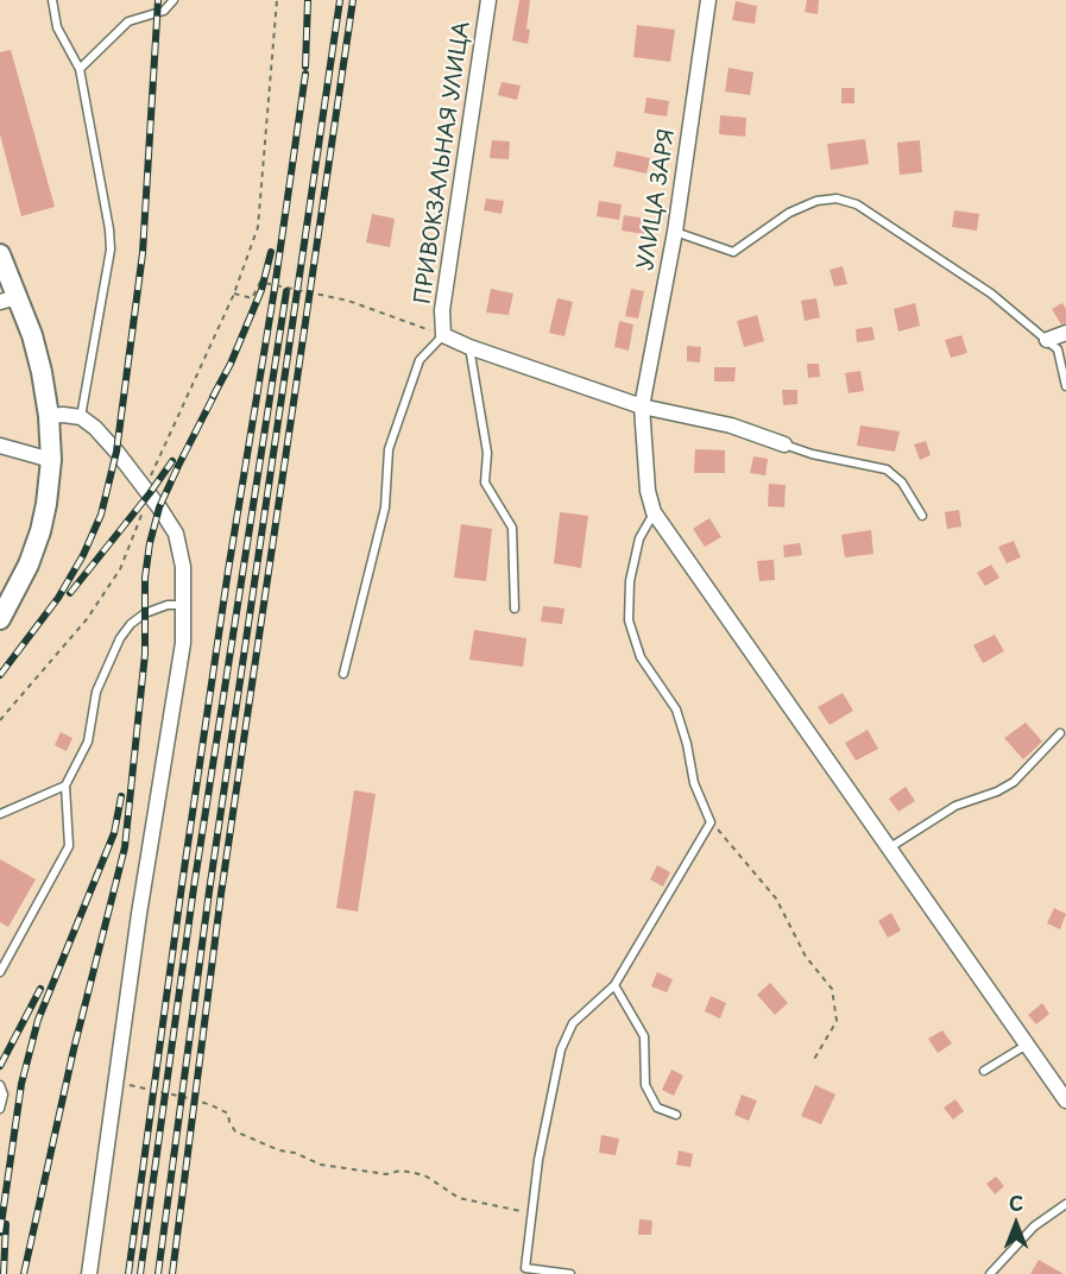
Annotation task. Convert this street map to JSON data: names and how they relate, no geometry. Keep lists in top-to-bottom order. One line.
{"streets":{"street":["ПРИВОКЗАЛЬНАЯ УЛИЦА","УЛИЦА ЗАРЯ"]},"crossings":[["ПРИВОКЗАЛЬНАЯ УЛИЦА","УЛИЦА ЗАРЯ"]],"north":"top"}
